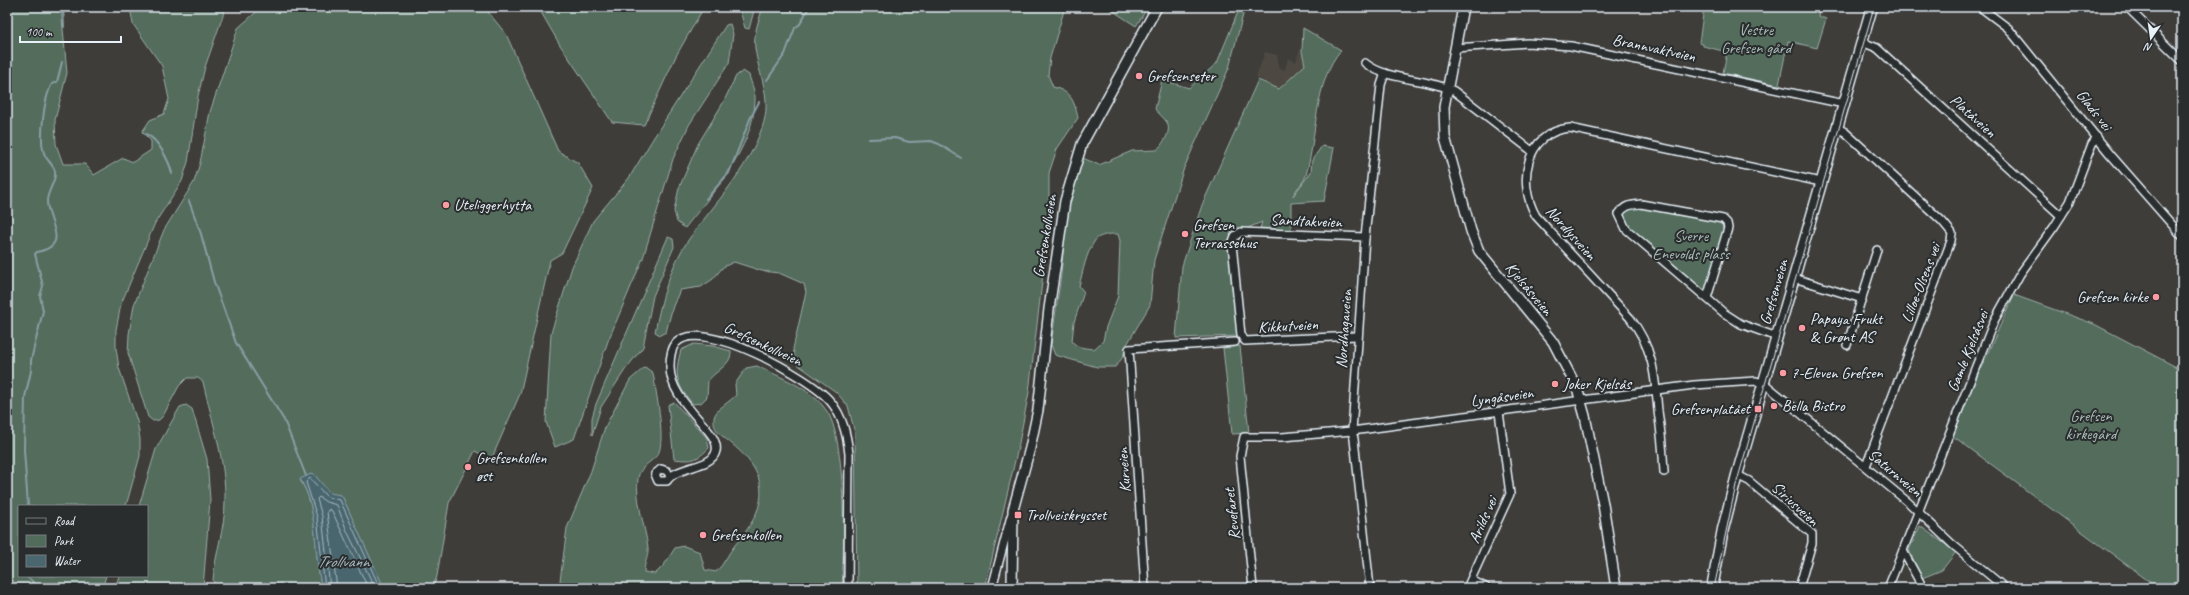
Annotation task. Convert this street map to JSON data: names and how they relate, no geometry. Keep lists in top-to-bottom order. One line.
{"streets":{"main road":["Grefsenveien"],"street":["Brannvaktveien","Glads vei","Platåveien","Sandtakveien","Nordlysveien","Grefsenkollveien","Lilloe-Olsens vei","Kjelsåsveien","Kikkutveien","Nordhagaveien","Gamle Kjelsåsvei","Lyngåsveien","Kurveien","Saturnveien","Siriusveien","Revefaret","Arilds vei"]},"crossings":[["Brannvaktveien","Kjelsåsveien"],["Brannvaktveien","Grefsenveien"],["Glads vei","Gamle Kjelsåsvei"],["Platåveien","Grefsenveien"],["Platåveien","Gamle Kjelsåsvei"],["Sandtakveien","Kikkutveien"],["Sandtakveien","Nordhagaveien"],["Nordlysveien","Grefsenveien"],["Nordlysveien","Lyngåsveien"],["Lilloe-Olsens vei","Grefsenveien"],["Lilloe-Olsens vei","Saturnveien"],["Kjelsåsveien","Lyngåsveien"],["Grefsenveien","Lyngåsveien"],["Grefsenveien","Saturnveien"],["Grefsenveien","Siriusveien"],["Kikkutveien","Nordhagaveien"],["Nordhagaveien","Lyngåsveien"],["Gamle Kjelsåsvei","Saturnveien"],["Lyngåsveien","Saturnveien"],["Lyngåsveien","Revefaret"],["Lyngåsveien","Arilds vei"]],"water":["Trollvann"],"parks":["Vestre Grefsen gård","Sverre Enevolds plass","Grefsen kirkegård"],"places":{"other":["Grefsenseter","Uteliggerhytta","Grefsen Terrassehus","Grefsen kirke","Papaya Frukt & Grønt AS","7-Eleven Grefsen","Joker Kjelsås","Bella Bistro","Grefsenkollen øst","Grefsenkollen"],"transit":["Grefsenplatået","Trollveiskrysset"]},"legend":["Road","Park","Water"],"scale_bar":"100 m","north":"bottom"}
